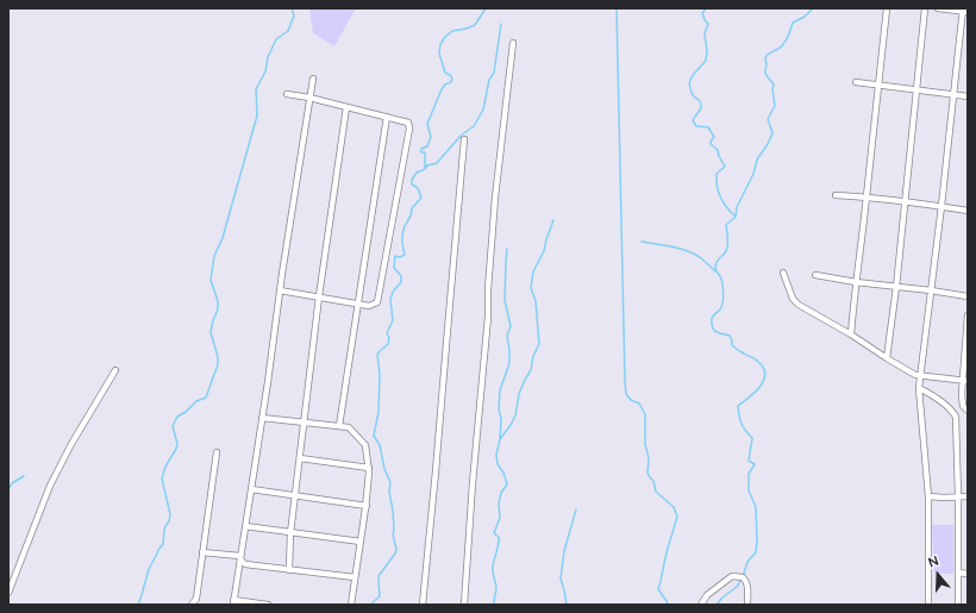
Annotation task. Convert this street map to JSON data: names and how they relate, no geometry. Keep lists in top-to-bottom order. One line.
{"north":"top"}
